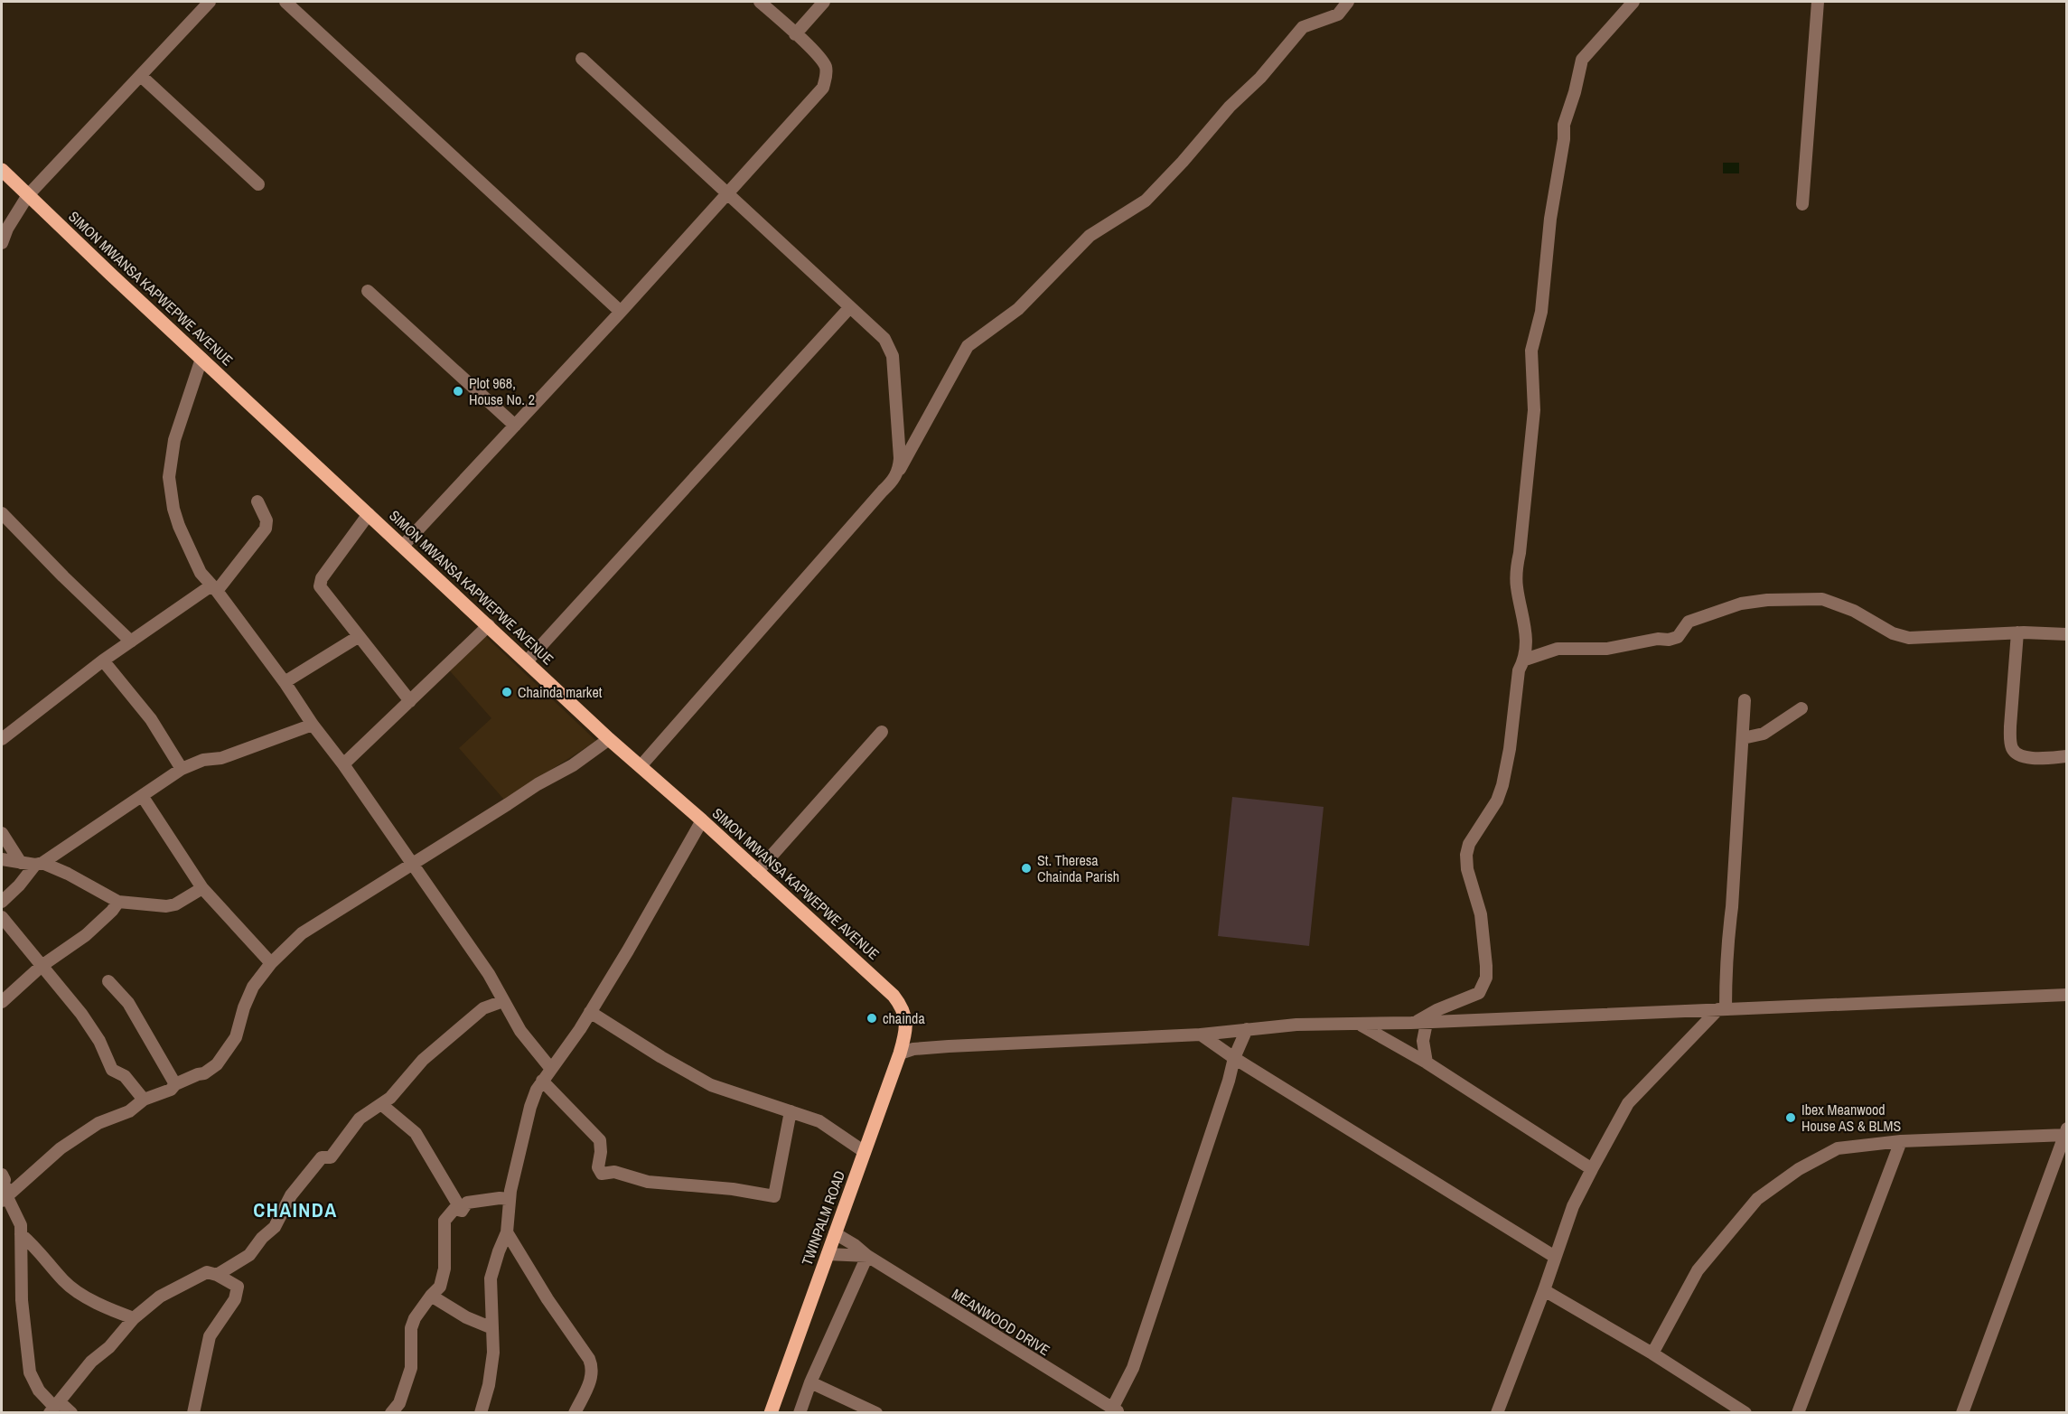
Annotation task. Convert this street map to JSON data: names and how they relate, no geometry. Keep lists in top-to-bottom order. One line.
{"streets":{"main road":["SIMON MWANSA KAPWEPWE AVENUE","TWINPALM ROAD"],"street":["MEANWOOD DRIVE"]},"crossings":[["SIMON MWANSA KAPWEPWE AVENUE","TWINPALM ROAD"],["TWINPALM ROAD","MEANWOOD DRIVE"]],"districts":["CHAINDA"],"places":["Plot 968, House No. 2","Chainda market","St. Theresa Chainda Parish","chainda","Ibex Meanwood House AS & BLMS"]}
